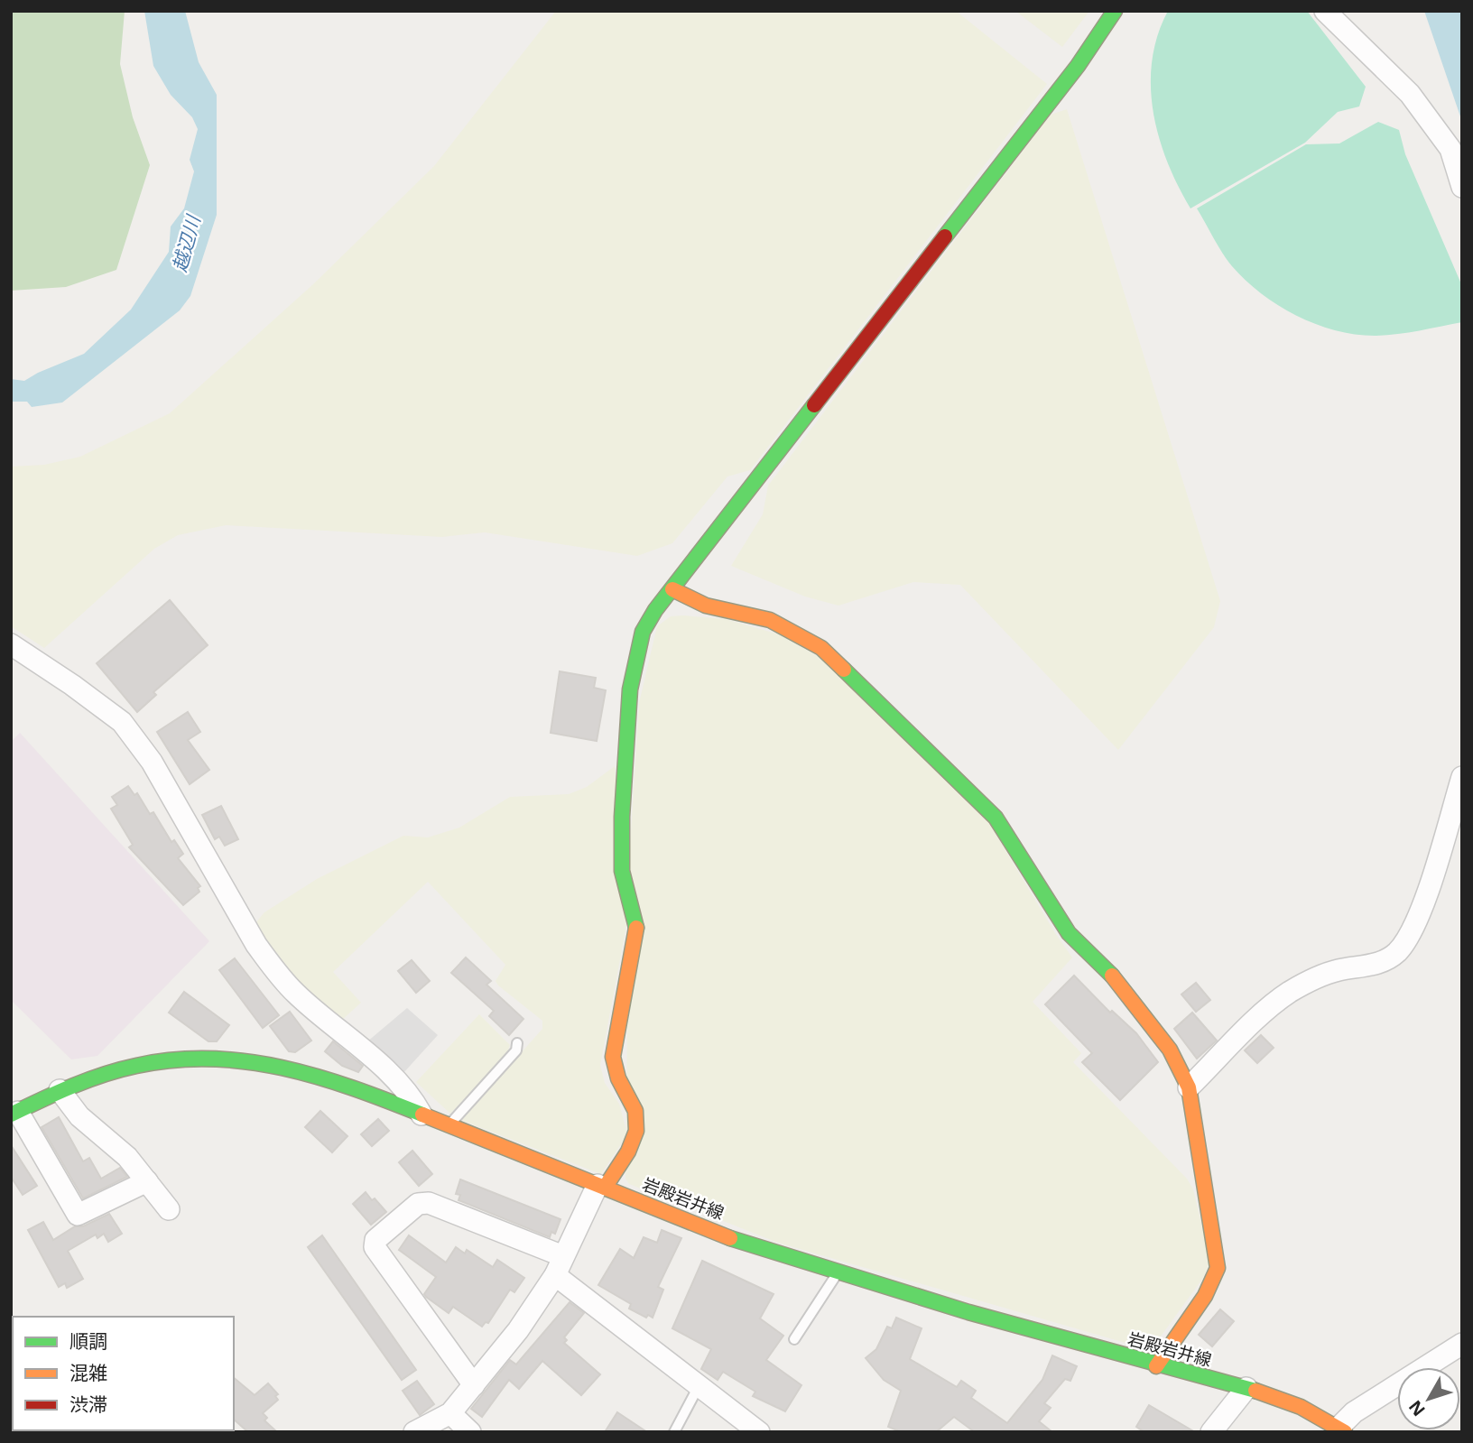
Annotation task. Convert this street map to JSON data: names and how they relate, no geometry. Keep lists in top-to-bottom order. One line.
{"streets":{"street":["岩殿岩井線"]},"water":["越辺川"],"legend":["順調","混雑","渋滞"],"north":"bottom left"}
